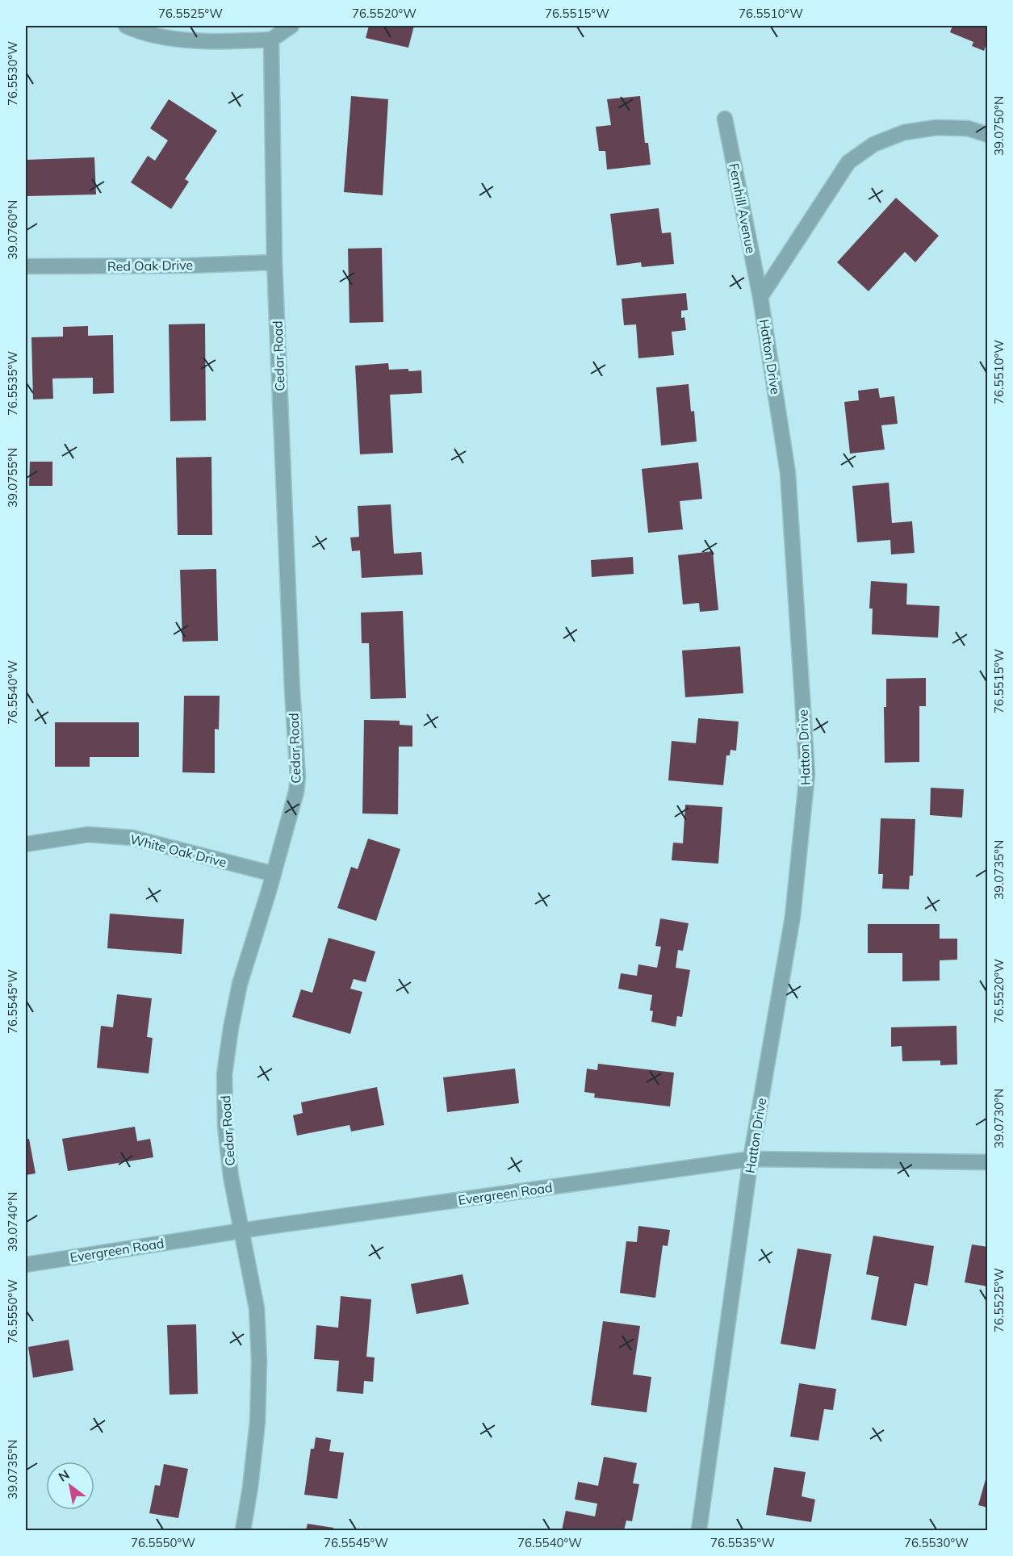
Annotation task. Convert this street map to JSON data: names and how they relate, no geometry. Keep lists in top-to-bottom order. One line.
{"streets":{"street":["Fernhill Avenue","Red Oak Drive","Cedar Road","Hatton Drive","White Oak Drive","Evergreen Road"]},"crossings":[["Fernhill Avenue","Hatton Drive"],["Red Oak Drive","Cedar Road"],["Cedar Road","White Oak Drive"],["Cedar Road","Evergreen Road"],["Hatton Drive","Evergreen Road"]],"north":"top left","coordinates":["76.5525°W","76.5520°W","76.5515°W","76.5510°W","76.5530°W","39.0750°N","39.0760°N","76.5535°W","39.0755°N","76.5540°W","39.0735°N","76.5545°W","39.0730°N","39.0740°N","76.5550°W"]}
